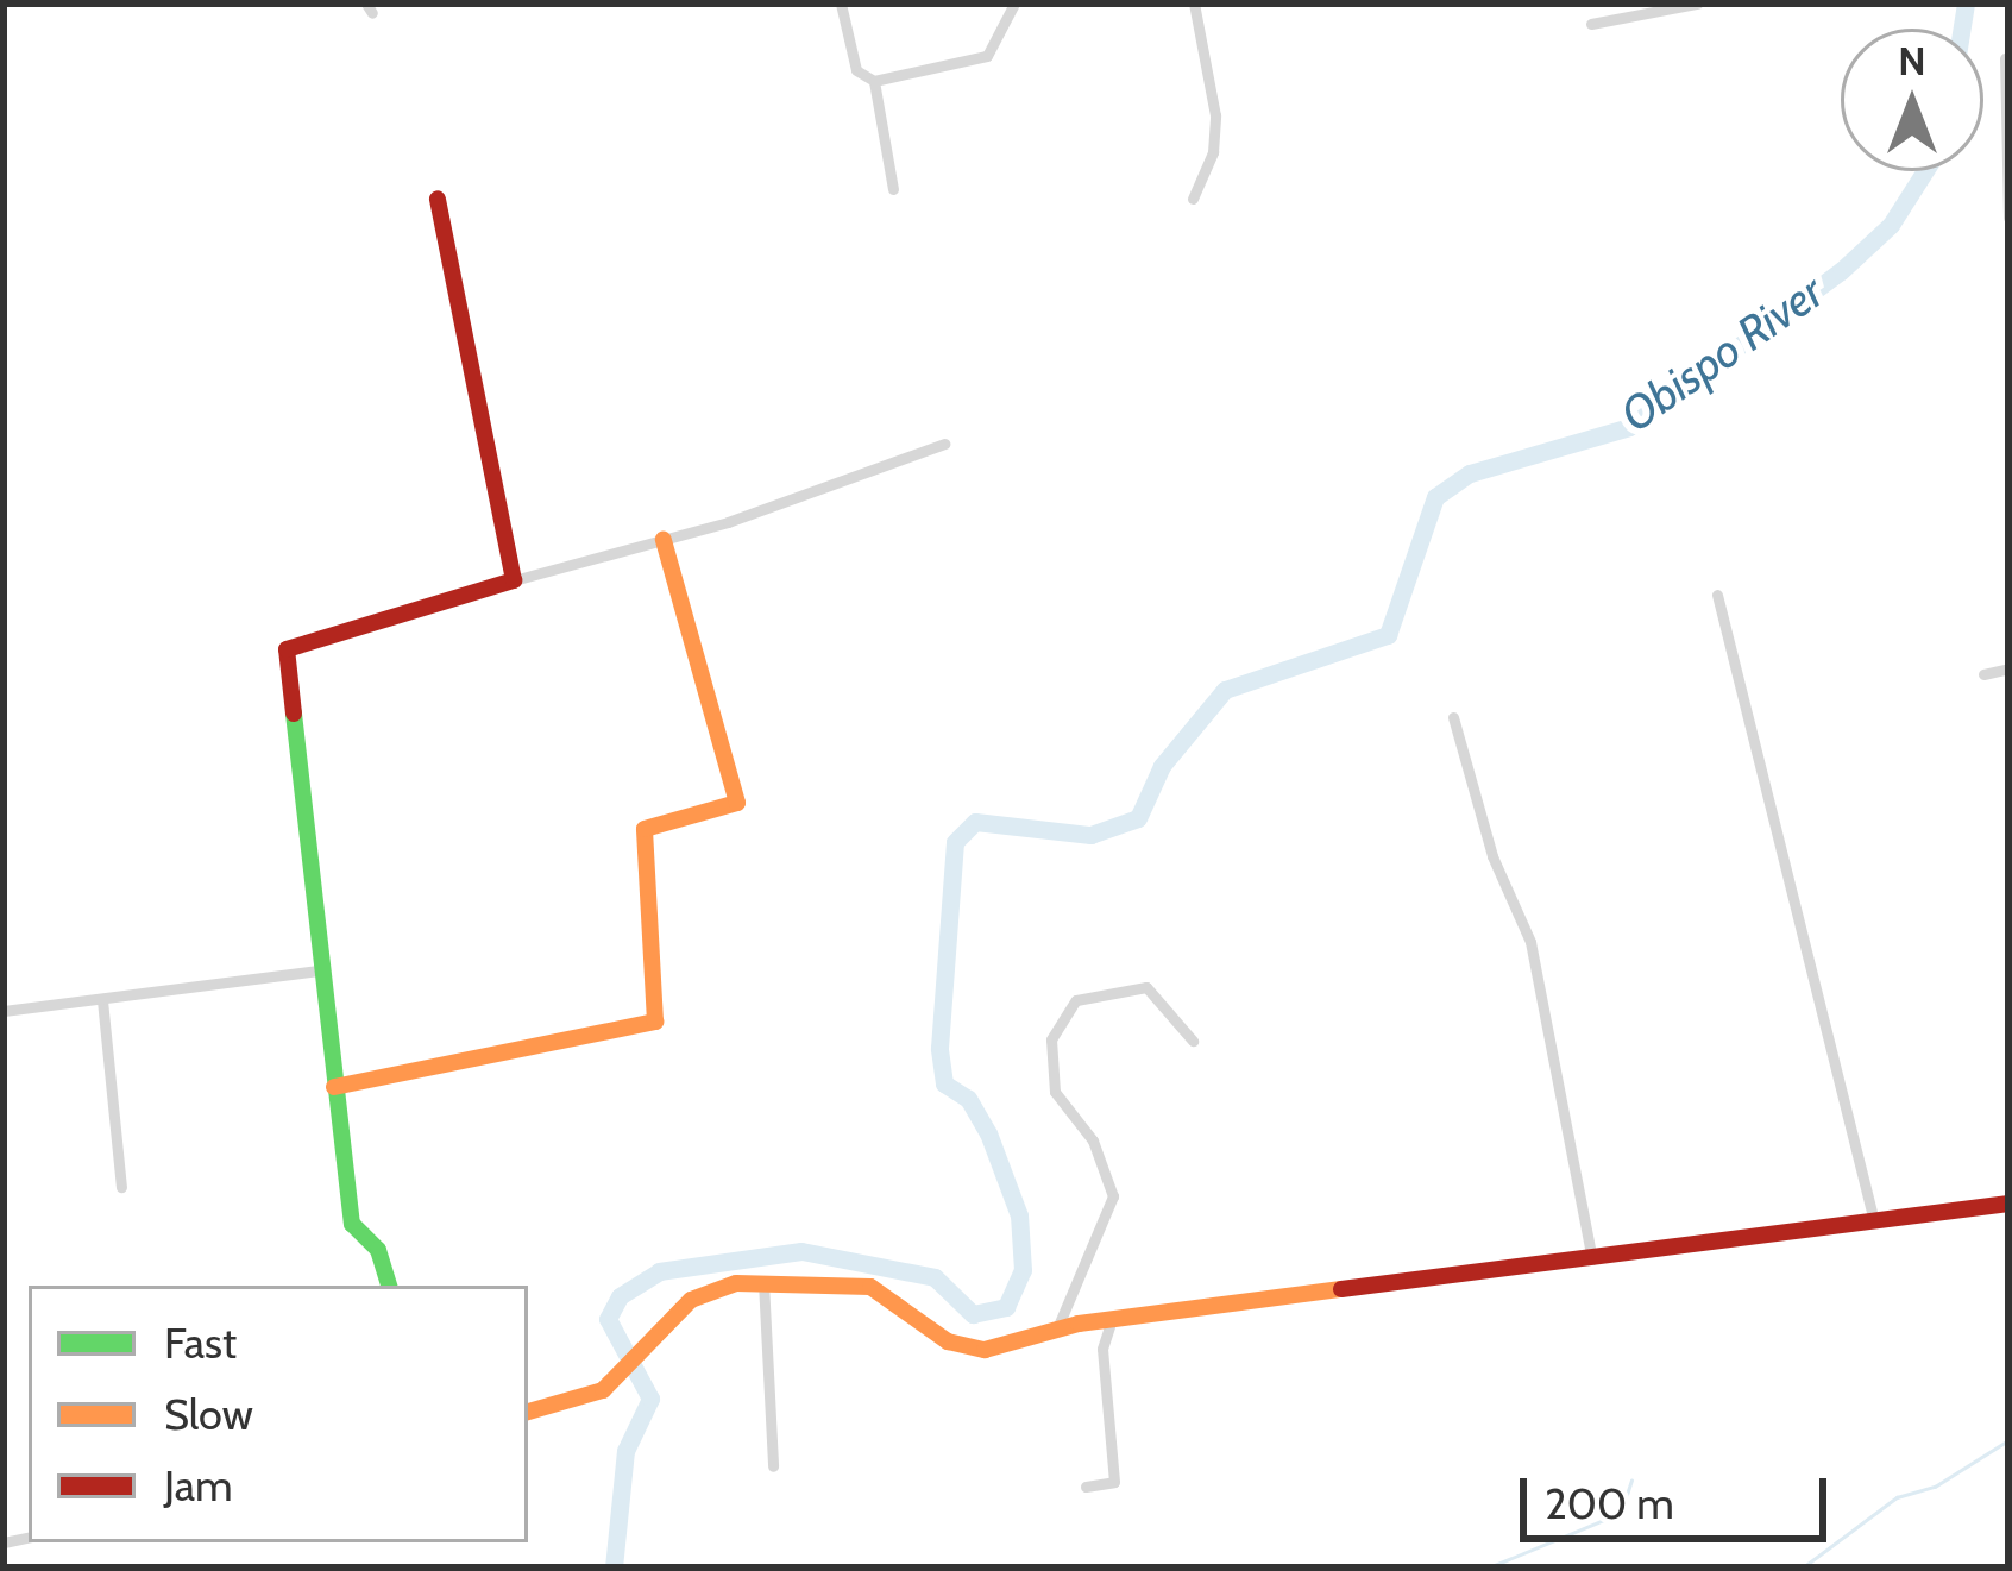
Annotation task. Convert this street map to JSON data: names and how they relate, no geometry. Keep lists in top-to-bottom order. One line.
{"water":["Obispo River"],"legend":["Fast","Slow","Jam"],"scale_bar":"200 m","north":"top"}
